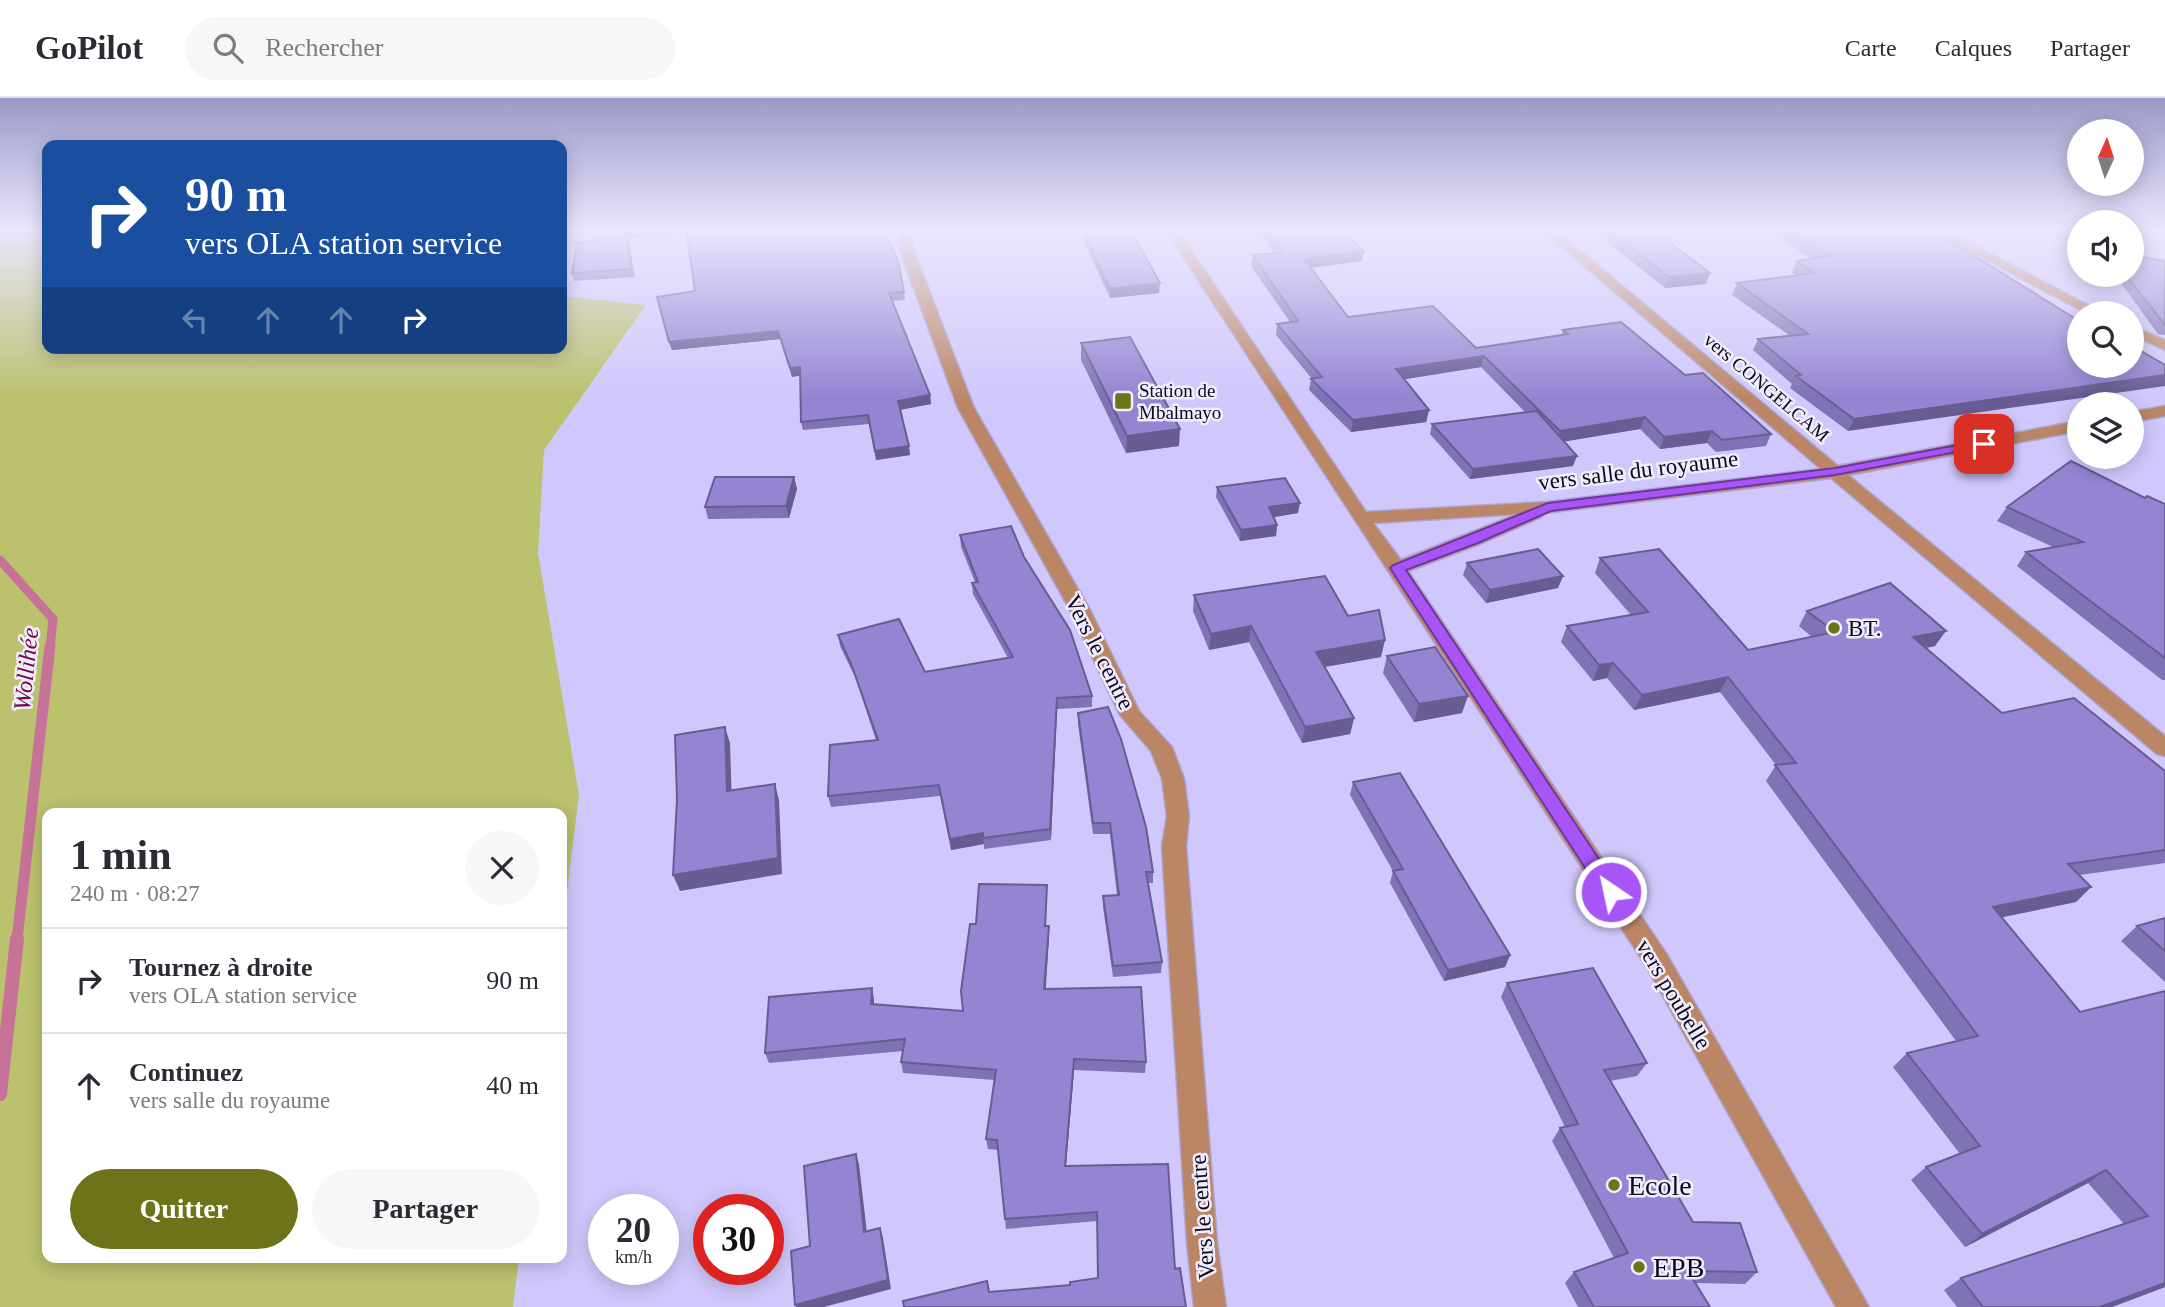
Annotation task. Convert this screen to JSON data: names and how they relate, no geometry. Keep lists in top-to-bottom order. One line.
{"streets":{"street":["vers CONGELCAM","vers salle du royaume","Vers le centre","vers poubelle"]},"crossings":[["vers CONGELCAM","vers salle du royaume"],["vers salle du royaume","vers poubelle"]],"water":["Wollihée"],"places":{"transit":["Station de Mbalmayo"],"other":["BT.","Ecole","EPB"]},"north":"top","page":{"header":"GoPilot","search":"Rechercher","nav":["Carte","Calques","Partager"],"turn":["90 m","vers OLA station service"],"heading":["1 min","240 m · 08:27"],"list":[{"name":"Tournez à droite","note":"vers OLA station service","value":"90 m"},{"name":"Continuez","note":"vers salle du royaume","value":"40 m"}],"buttons":["Quitter","Partager"],"speed":"20 km/h","limit":"30"}}
